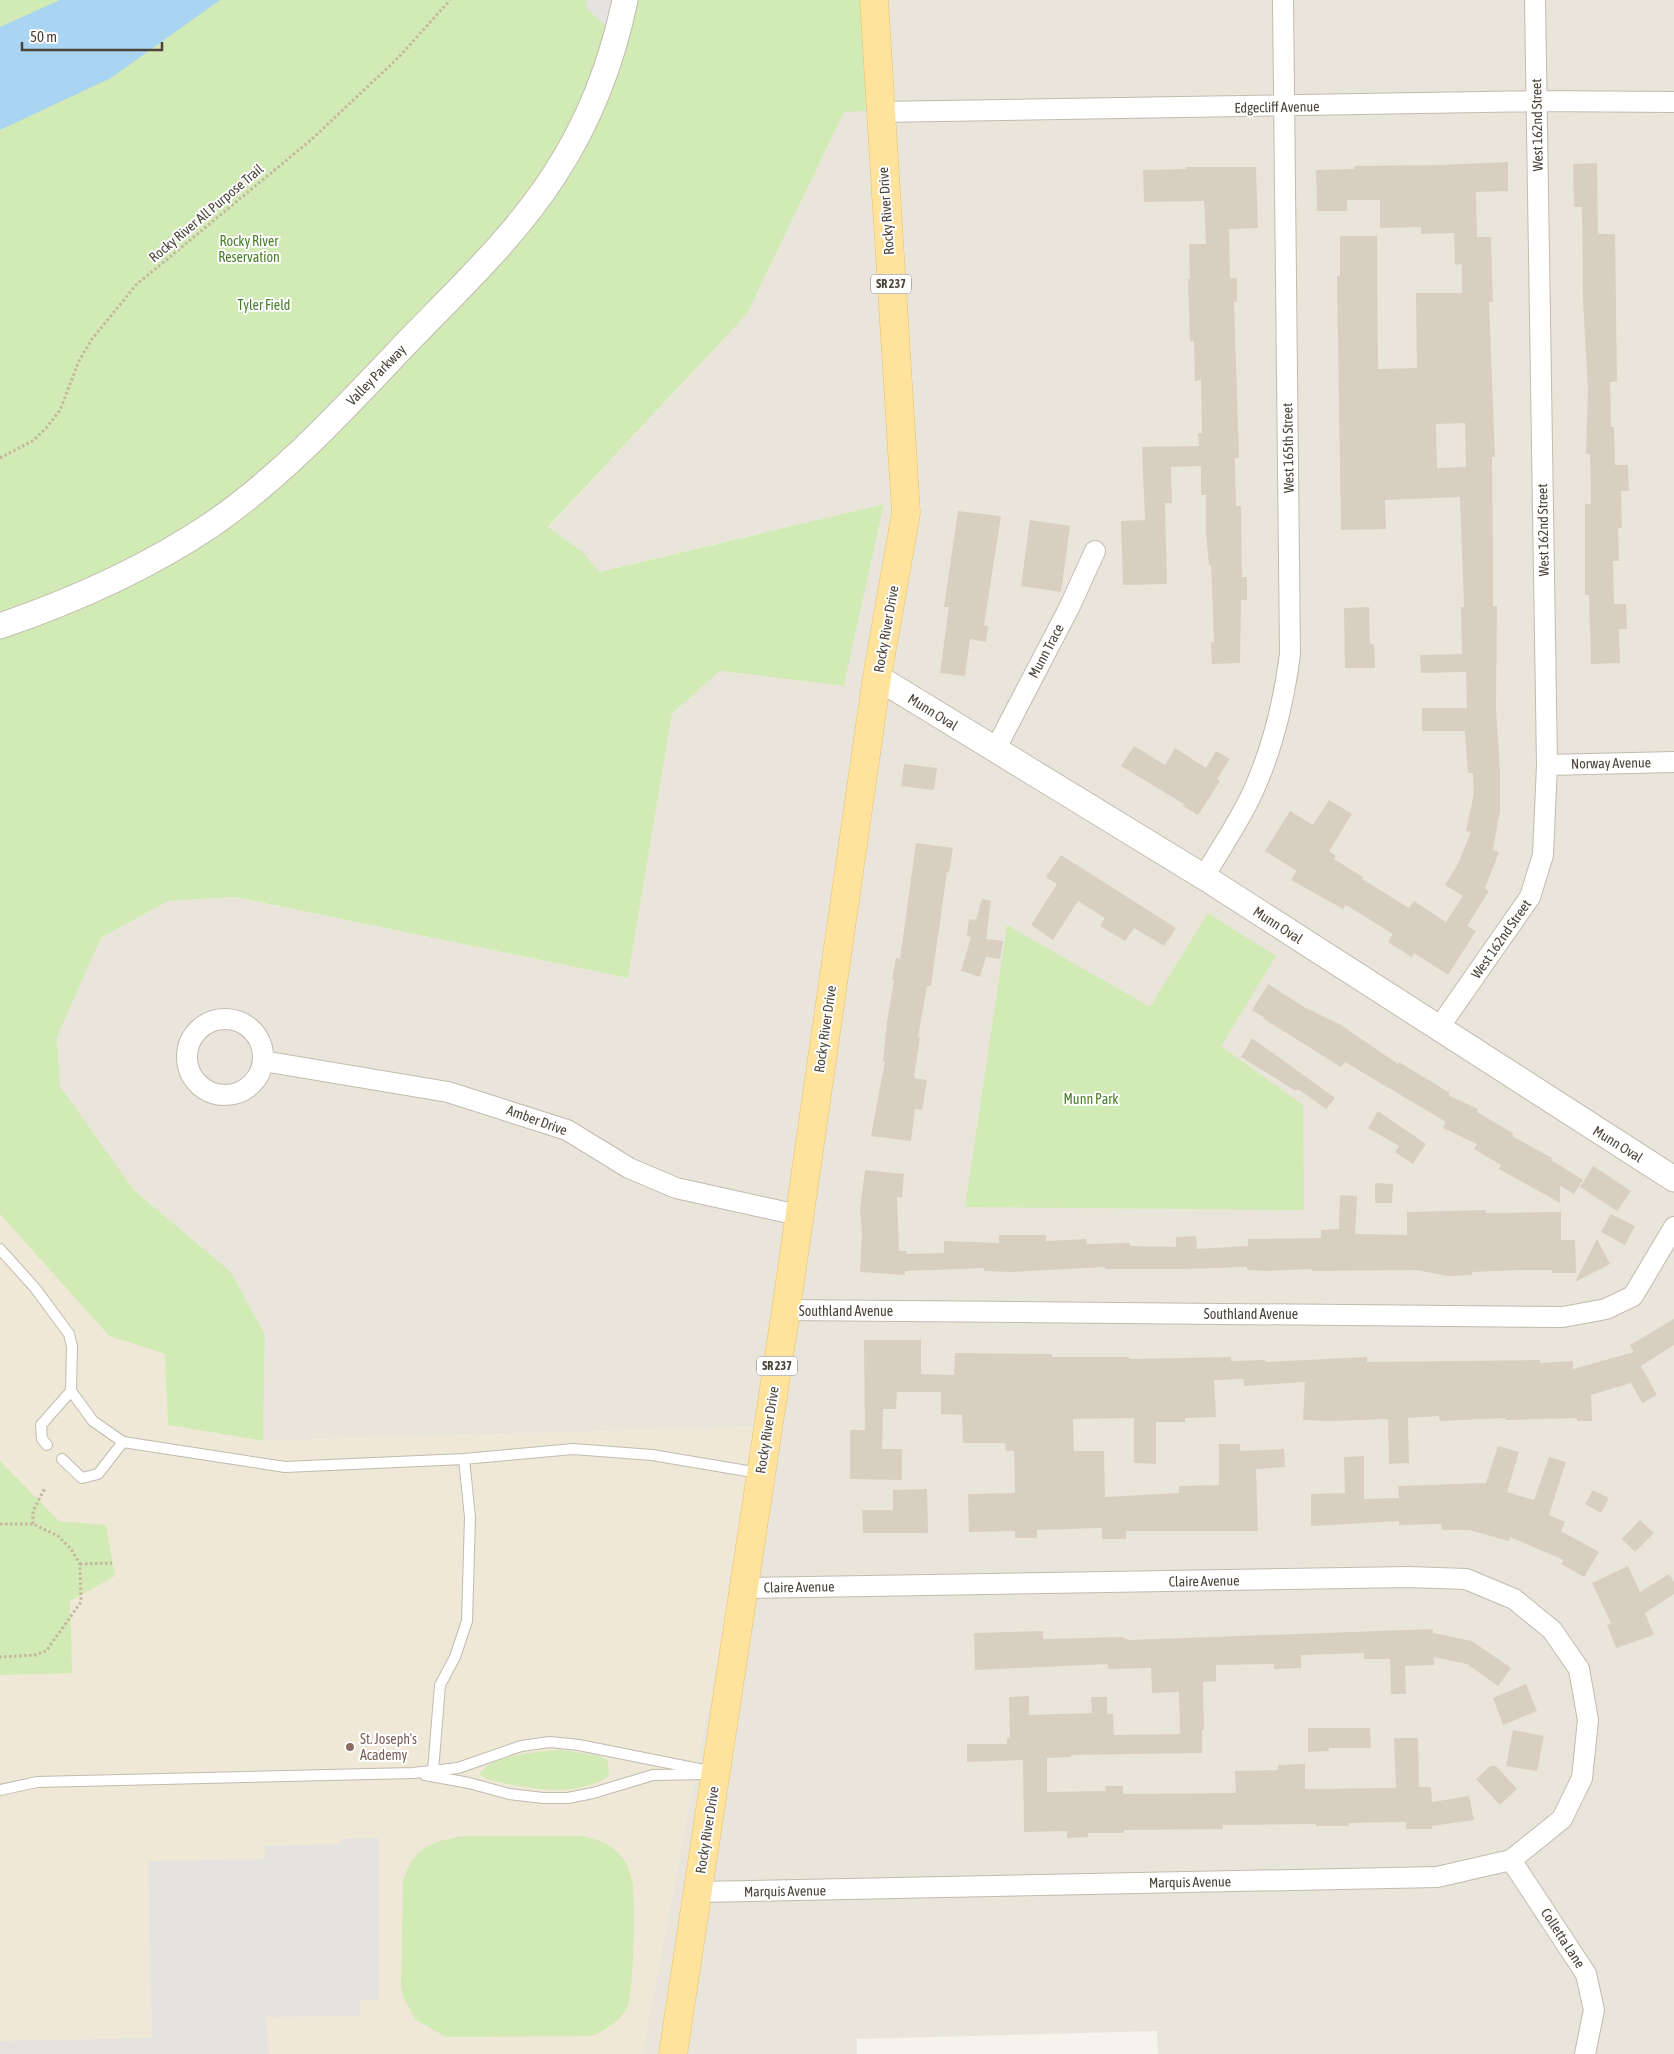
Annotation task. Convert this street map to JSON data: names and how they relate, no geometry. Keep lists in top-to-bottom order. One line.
{"streets":{"main road":["Rocky River Drive","SR 237"],"street":["Edgecliff Avenue","West 162nd Street","Valley Parkway","West 165th Street","Munn Trace","Munn Oval","Norway Avenue","Amber Drive","Southland Avenue","Claire Avenue","Marquis Avenue","Colletta Lane"],"path":["Rocky River All Purpose Trail"]},"crossings":[["Edgecliff Avenue","West 162nd Street"],["Edgecliff Avenue","Rocky River Drive"],["Edgecliff Avenue","West 165th Street"],["West 162nd Street","Munn Oval"],["West 162nd Street","Norway Avenue"],["Rocky River Drive","Munn Oval"],["Rocky River Drive","Amber Drive"],["Rocky River Drive","Southland Avenue"],["Rocky River Drive","Claire Avenue"],["Rocky River Drive","Marquis Avenue"],["West 165th Street","Munn Oval"],["Munn Trace","Munn Oval"],["Claire Avenue","Marquis Avenue"],["Marquis Avenue","Colletta Lane"]],"parks":["Rocky River Reservation","Tyler Field","Munn Park"],"places":["St. Joseph's Academy"],"scale_bar":"50 m"}
